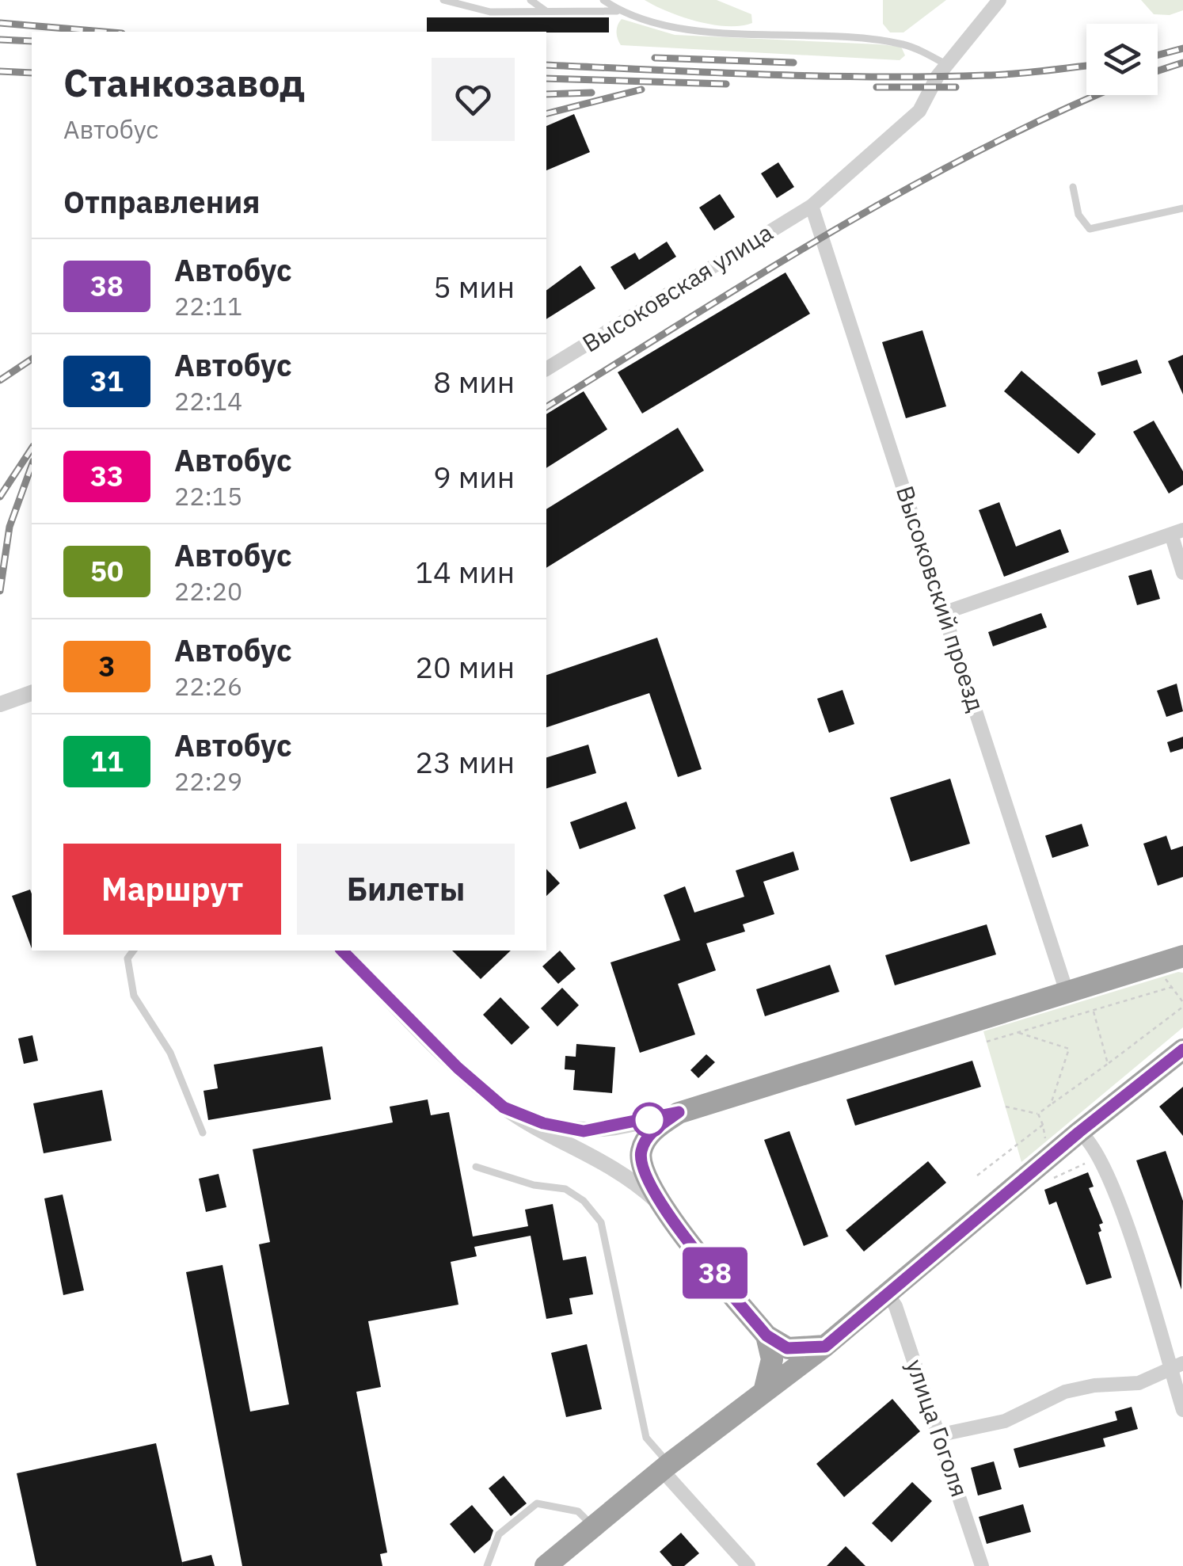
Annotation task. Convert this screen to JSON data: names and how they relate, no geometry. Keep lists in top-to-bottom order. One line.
{"streets":{"street":["Высоковская улица","Высоковский проезд","улица Гоголя"]},"crossings":[["Высоковская улица","Высоковский проезд"]],"lines":["bus line 38"],"page":{"on_map":"38","heading":[["Станкозавод","Автобус"],"Отправления"],"list":[{"mark":"38","name":"Автобус","note":"22:11","value":"5 мин"},{"mark":"31","name":"Автобус","note":"22:14","value":"8 мин"},{"mark":"33","name":"Автобус","note":"22:15","value":"9 мин"},{"mark":"50","name":"Автобус","note":"22:20","value":"14 мин"},{"mark":"3","name":"Автобус","note":"22:26","value":"20 мин"},{"mark":"11","name":"Автобус","note":"22:29","value":"23 мин"}],"buttons":["Маршрут","Билеты"]}}
